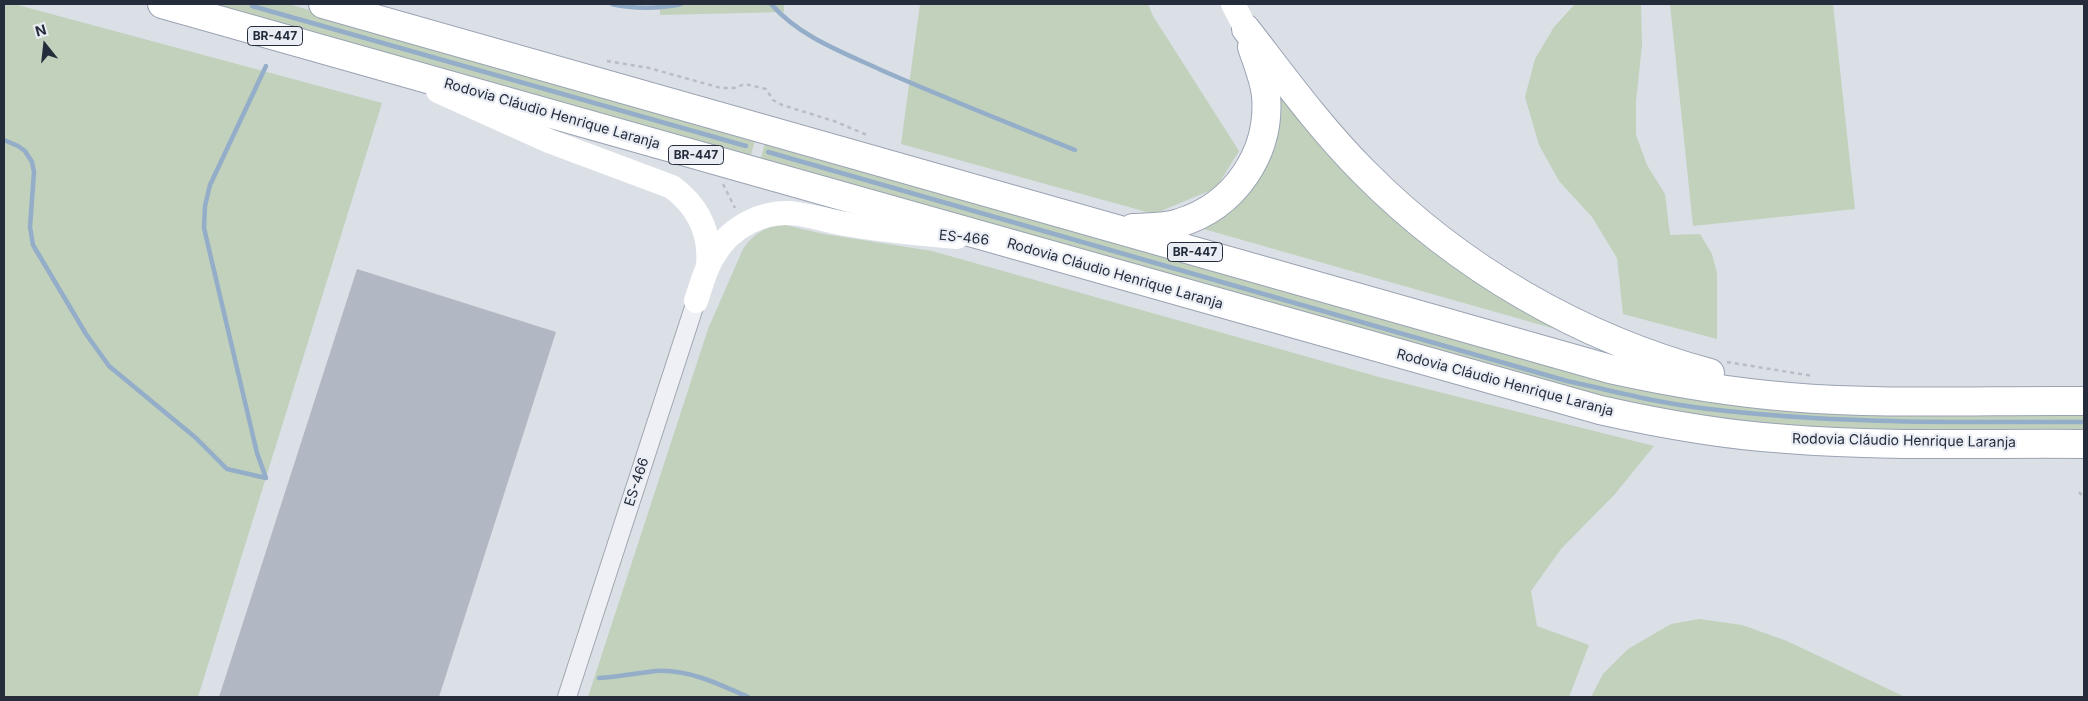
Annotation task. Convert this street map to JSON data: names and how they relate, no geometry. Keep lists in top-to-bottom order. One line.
{"streets":{"main road":["BR-447","Rodovia Cláudio Henrique Laranja"],"street":["ES-466"]},"crossings":[["Rodovia Cláudio Henrique Laranja","ES-466"]],"north":"top"}
